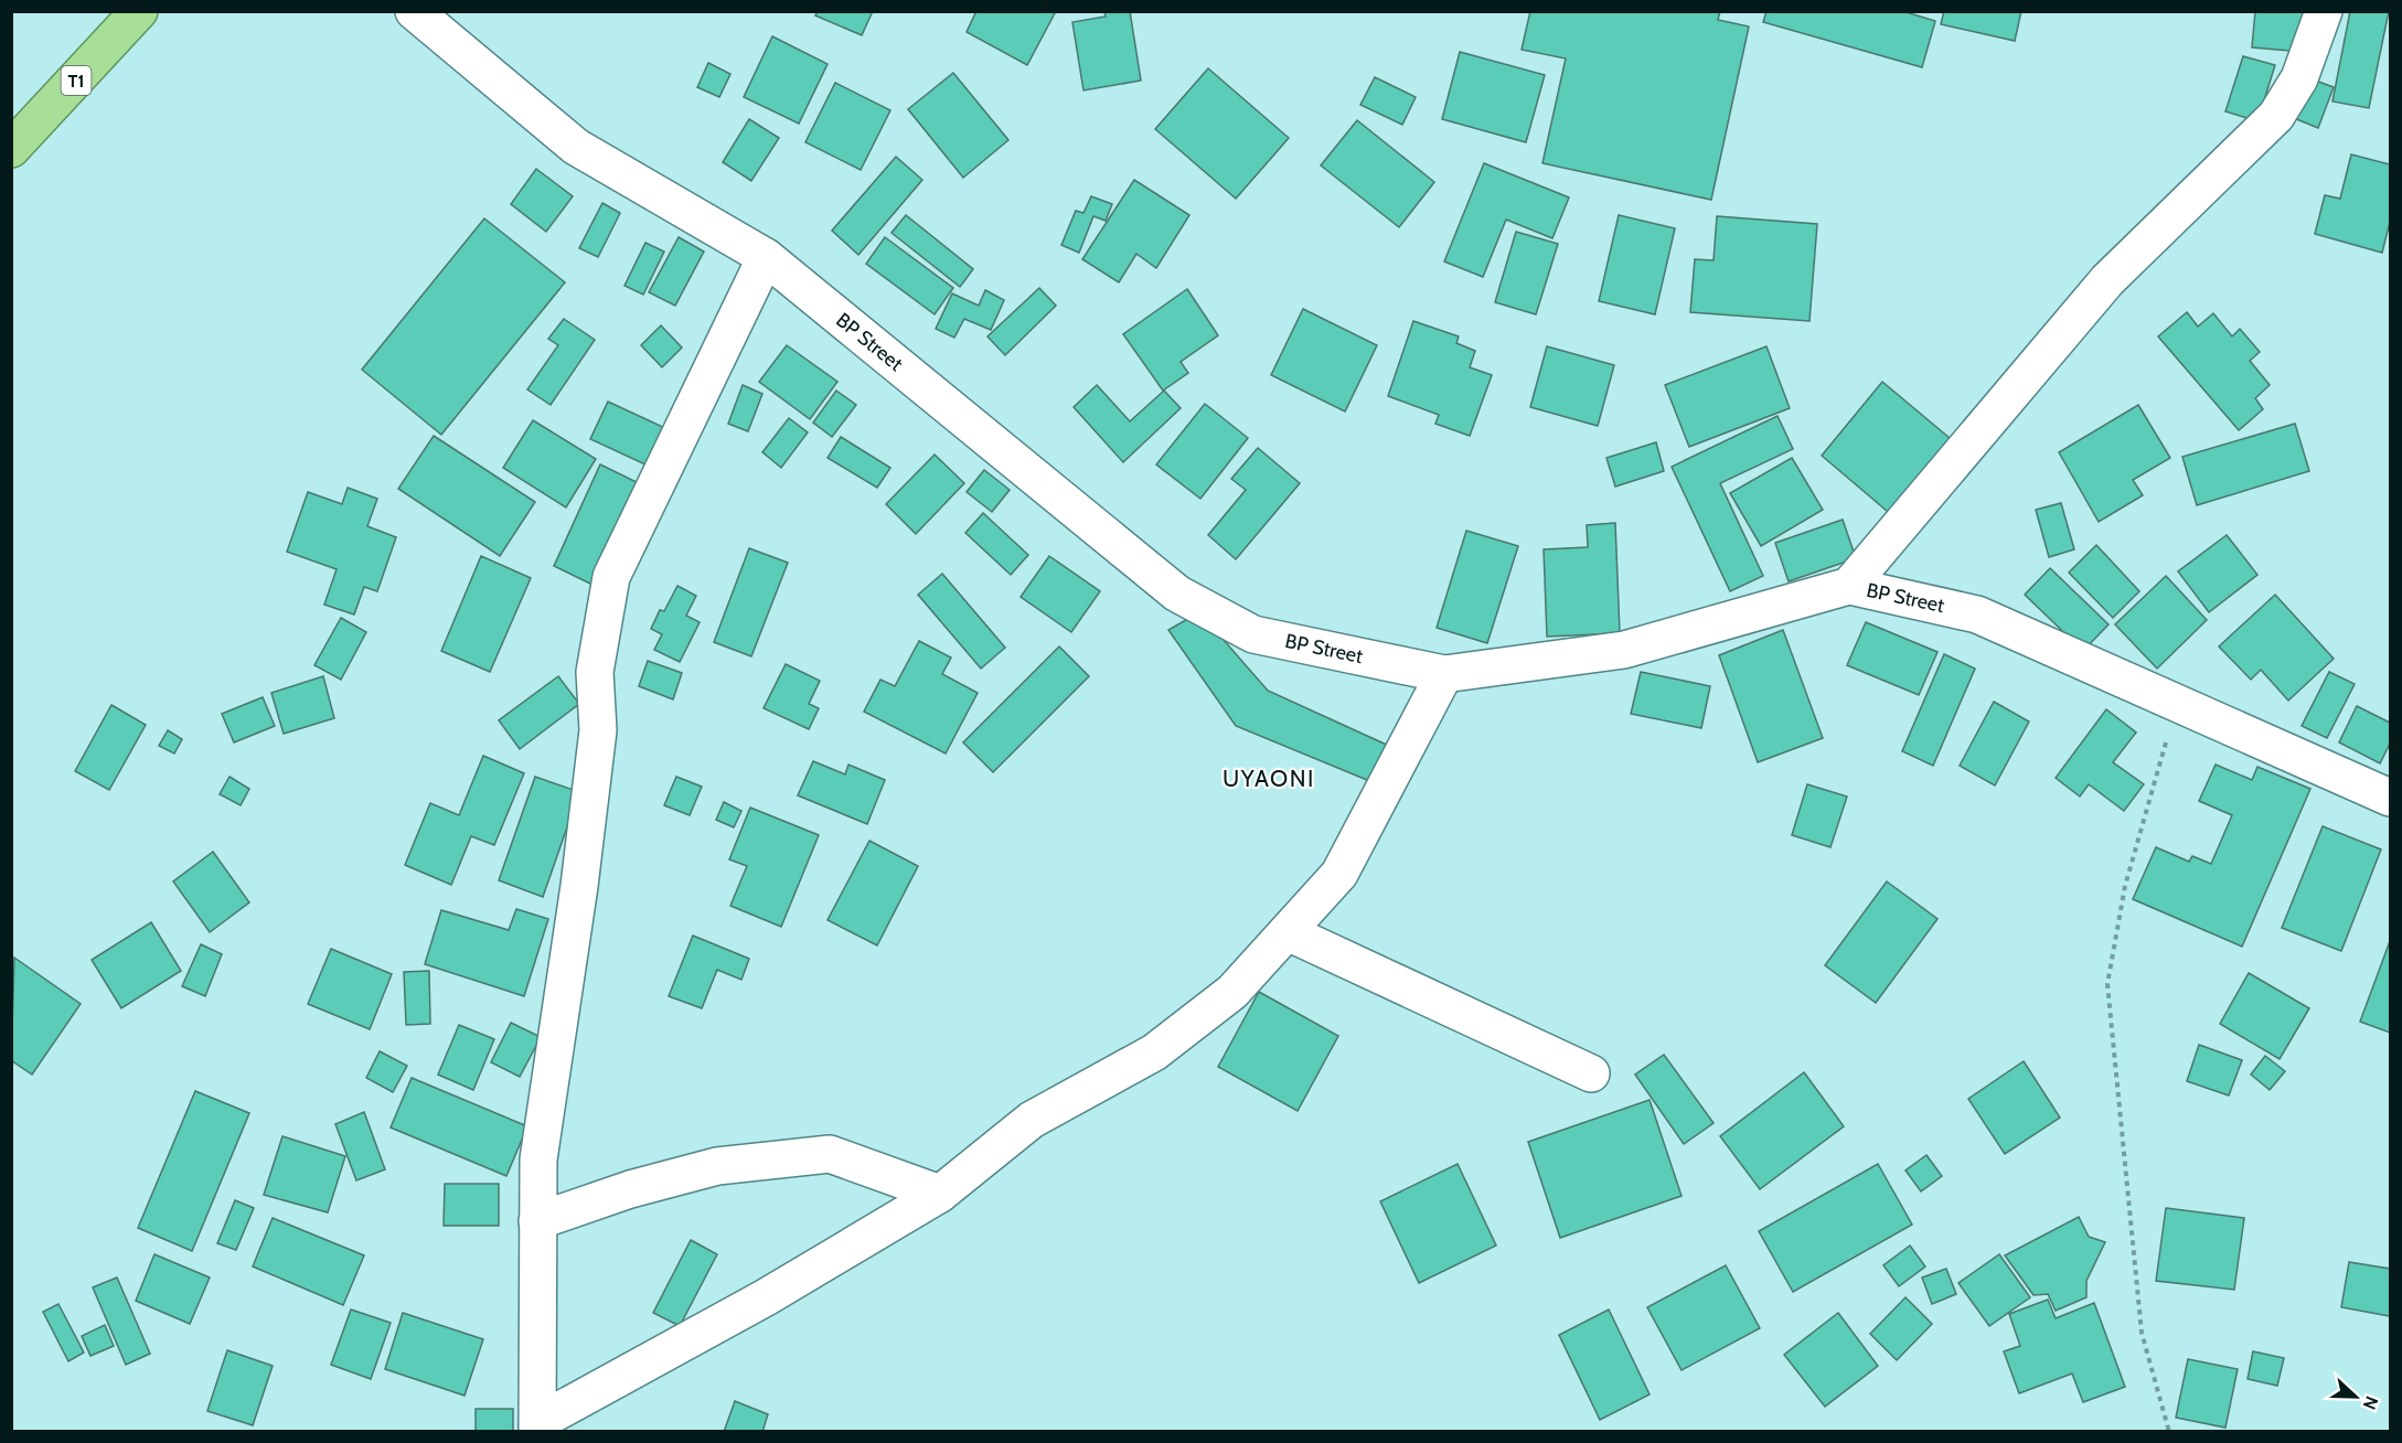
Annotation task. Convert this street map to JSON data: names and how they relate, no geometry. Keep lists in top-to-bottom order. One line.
{"streets":{"highway":["T1"],"street":["BP Street"]},"districts":["UYAONI"],"north":"right"}
